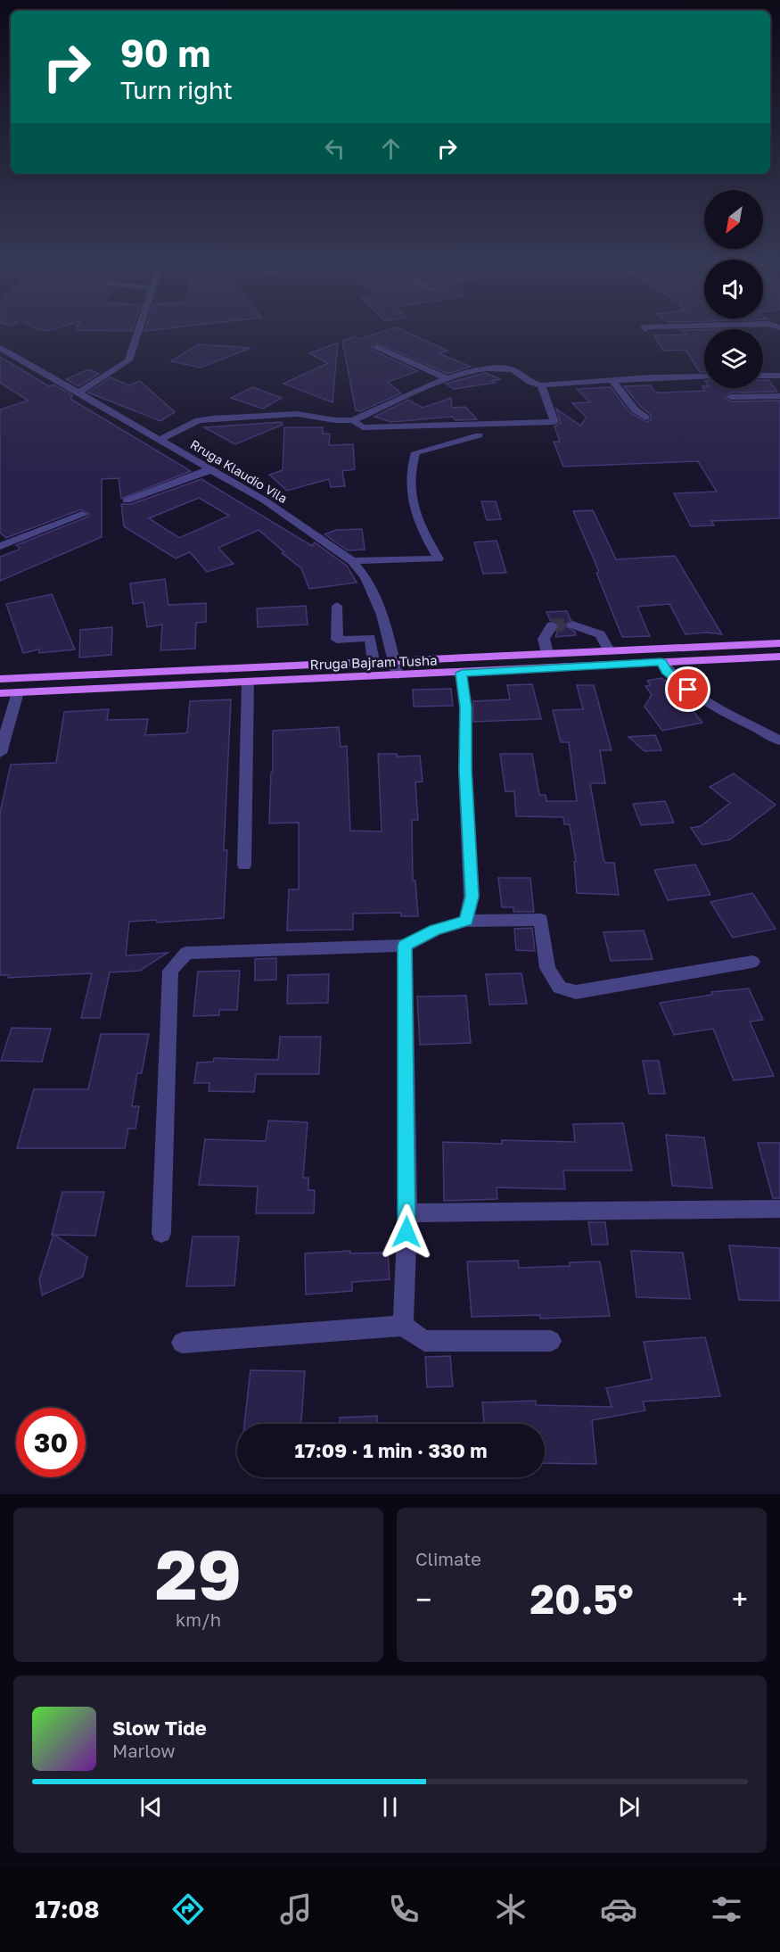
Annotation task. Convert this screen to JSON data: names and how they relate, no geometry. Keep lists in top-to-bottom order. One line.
{"streets":{"main road":["Rruga Bajram Tusha"],"street":["Rruga Klaudio Vila"]},"crossings":[["Rruga Klaudio Vila","Rruga Bajram Tusha"]],"north":"bottom left","page":{"turn":["90 m","Turn right"],"limit":"30","trip":"17:09 · 1 min · 330 m","tile":[["29","km/h"],"Climate"],"heat":["−","20.5°","+"],"song":["Slow Tide","Marlow"],"tabs":"17:08"}}
